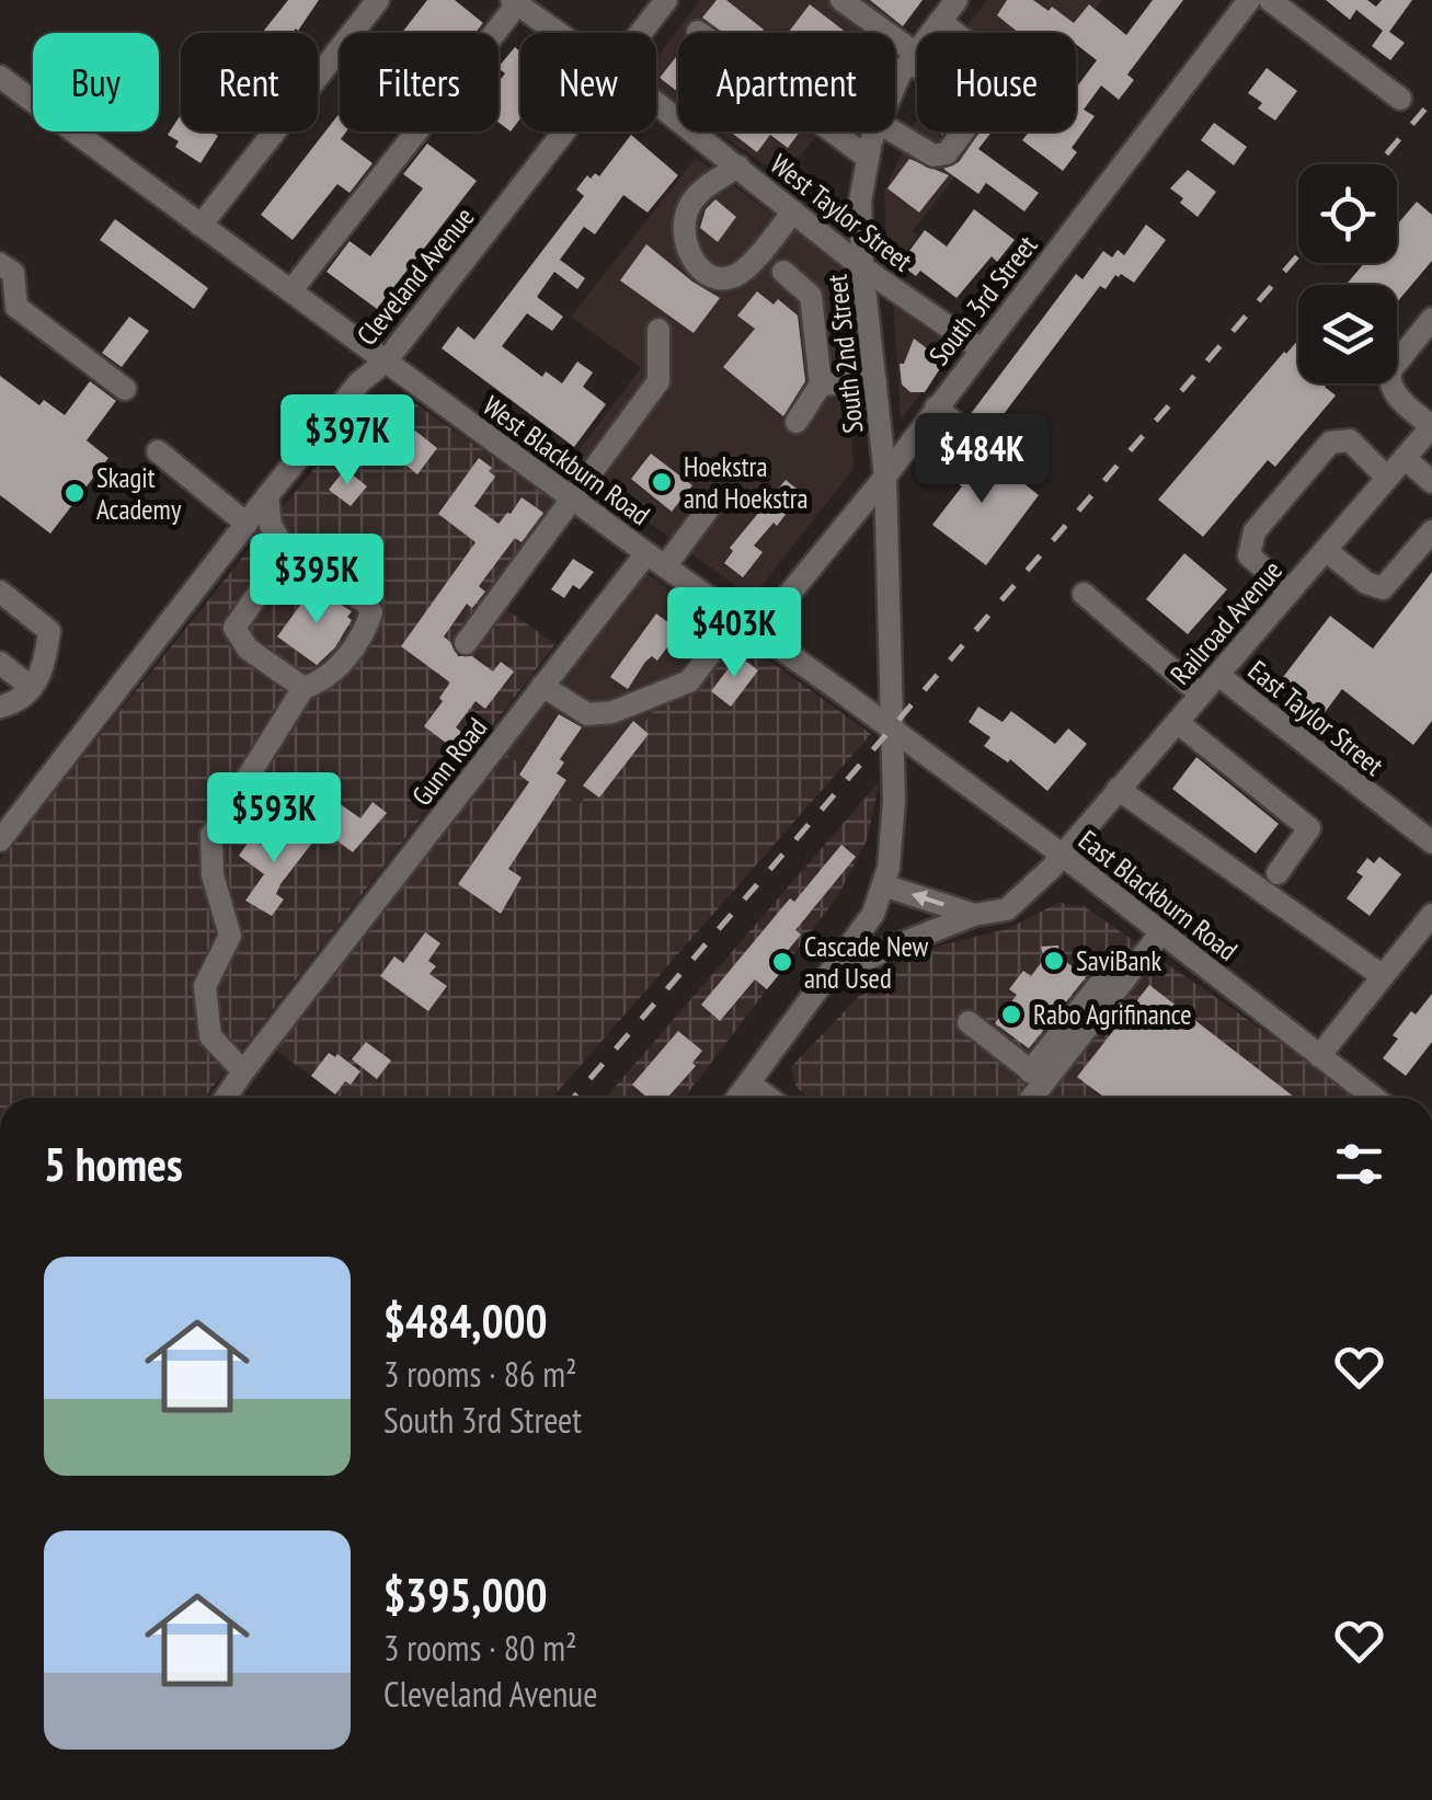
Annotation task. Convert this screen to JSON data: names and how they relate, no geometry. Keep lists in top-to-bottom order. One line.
{"streets":{"street":["West Taylor Street","Cleveland Avenue","South 3rd Street","South 2nd Street","West Blackburn Road","Railroad Avenue","East Taylor Street","Gunn Road","East Blackburn Road"]},"crossings":[["West Taylor Street","South 3rd Street"],["West Taylor Street","South 2nd Street"],["Cleveland Avenue","West Blackburn Road"],["South 3rd Street","South 2nd Street"],["South 3rd Street","West Blackburn Road"],["South 2nd Street","West Blackburn Road"],["South 2nd Street","Railroad Avenue"],["South 2nd Street","East Blackburn Road"],["West Blackburn Road","Gunn Road"],["West Blackburn Road","East Blackburn Road"],["Railroad Avenue","East Taylor Street"],["Railroad Avenue","East Blackburn Road"]],"places":["Hoekstra and Hoekstra","Skagit Academy","SaviBank","Cascade New and Used","Rabo Agrifinance"],"page":{"chip":["Buy","Rent","Filters","New","Apartment","House"],"price":["$397K","$484K","$395K","$403K","$593K"],"heading":"5 homes","list":[{"name":"$484,000","note":"3 rooms · 86 m² · South 3rd Street"},{"name":"$395,000","note":"3 rooms · 80 m² · Cleveland Avenue"}]}}
